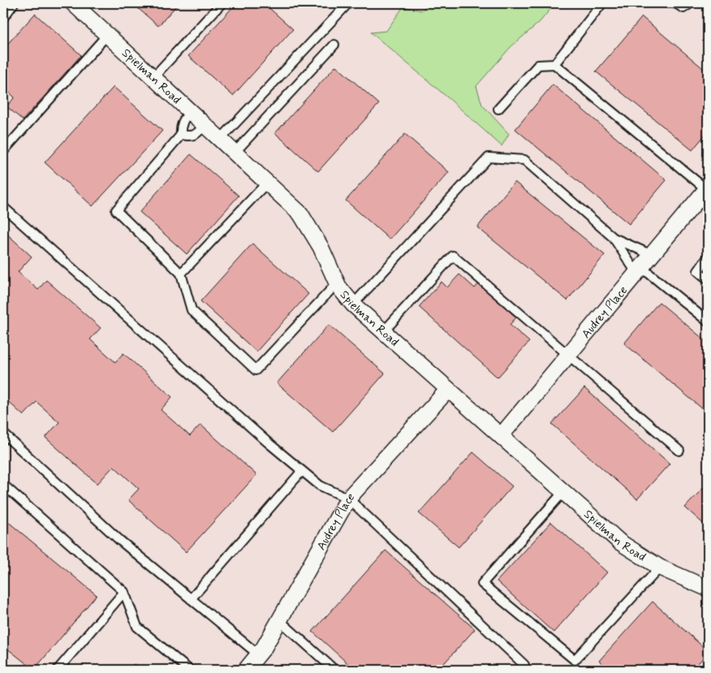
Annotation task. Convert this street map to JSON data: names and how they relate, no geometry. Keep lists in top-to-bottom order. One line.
{"streets":{"street":["Spielman Road","Audrey Place"]},"crossings":[["Spielman Road","Audrey Place"]]}
